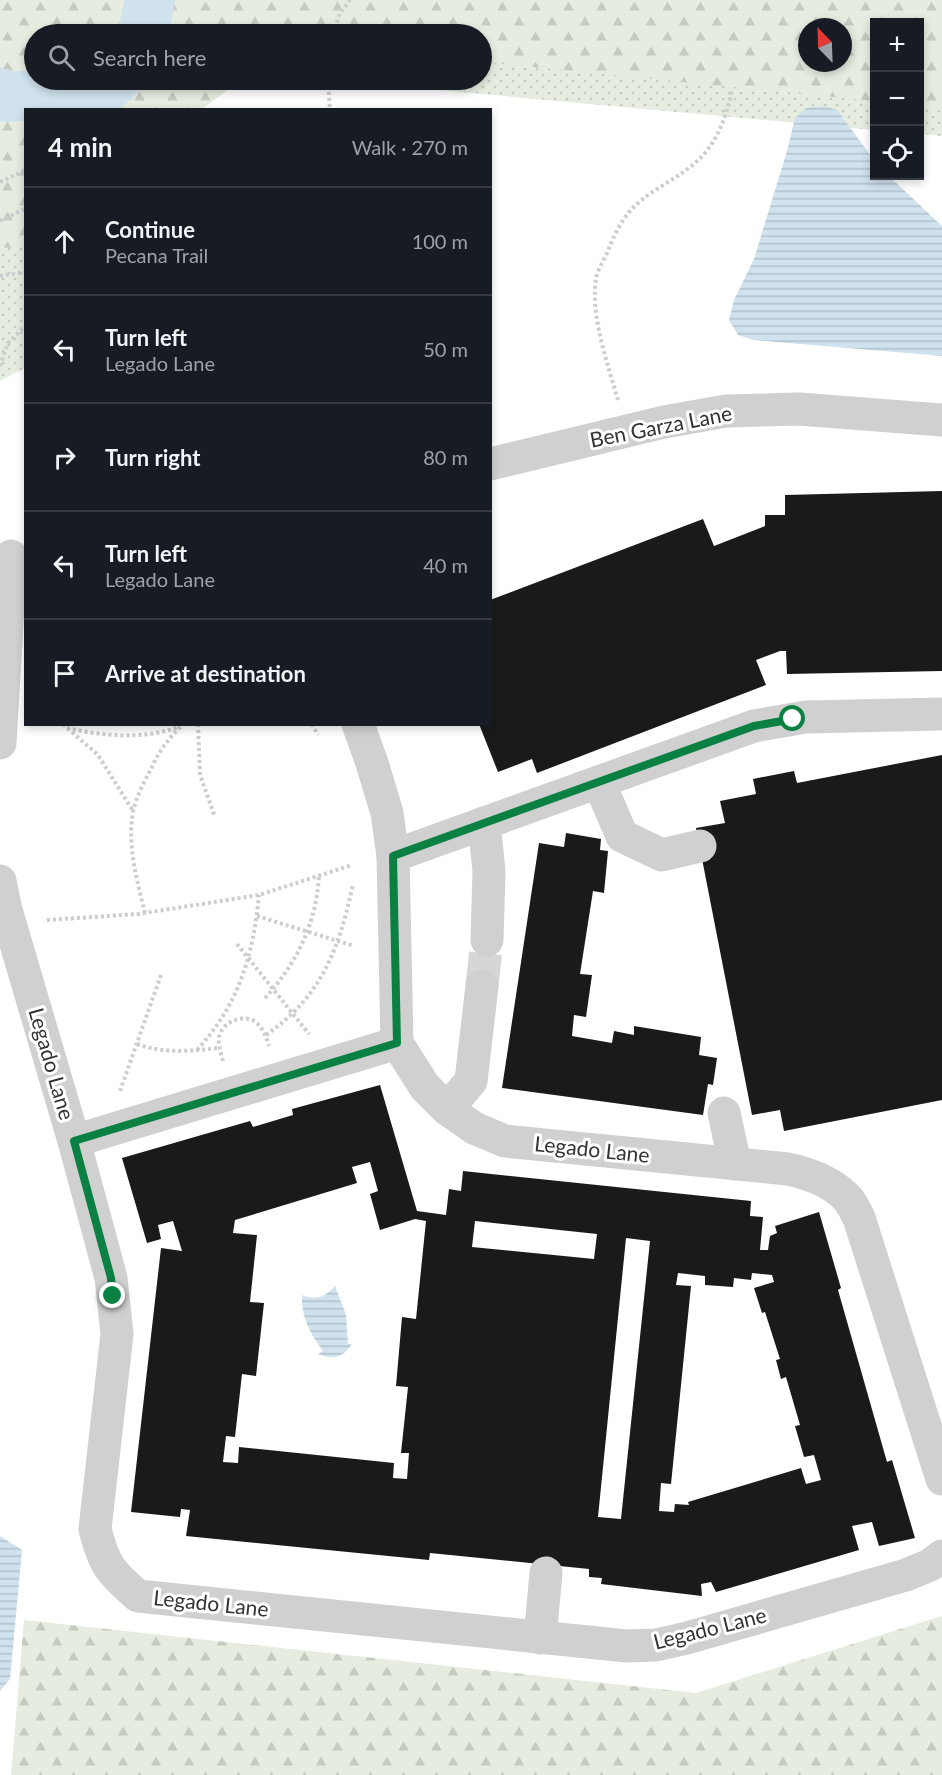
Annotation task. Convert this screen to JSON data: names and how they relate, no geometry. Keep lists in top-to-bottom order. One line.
{"streets":{"street":["Ben Garza Lane","Legado Lane"]},"north":"top left","page":{"map_buttons":["+","−"],"search":"Search here","heading":["4 min","Walk · 270 m"],"list":[["Continue","Pecana Trail","100 m"],["Turn left","Legado Lane","50 m"],["Turn right","80 m"],["Turn left","Legado Lane","40 m"],"Arrive at destination"]}}
